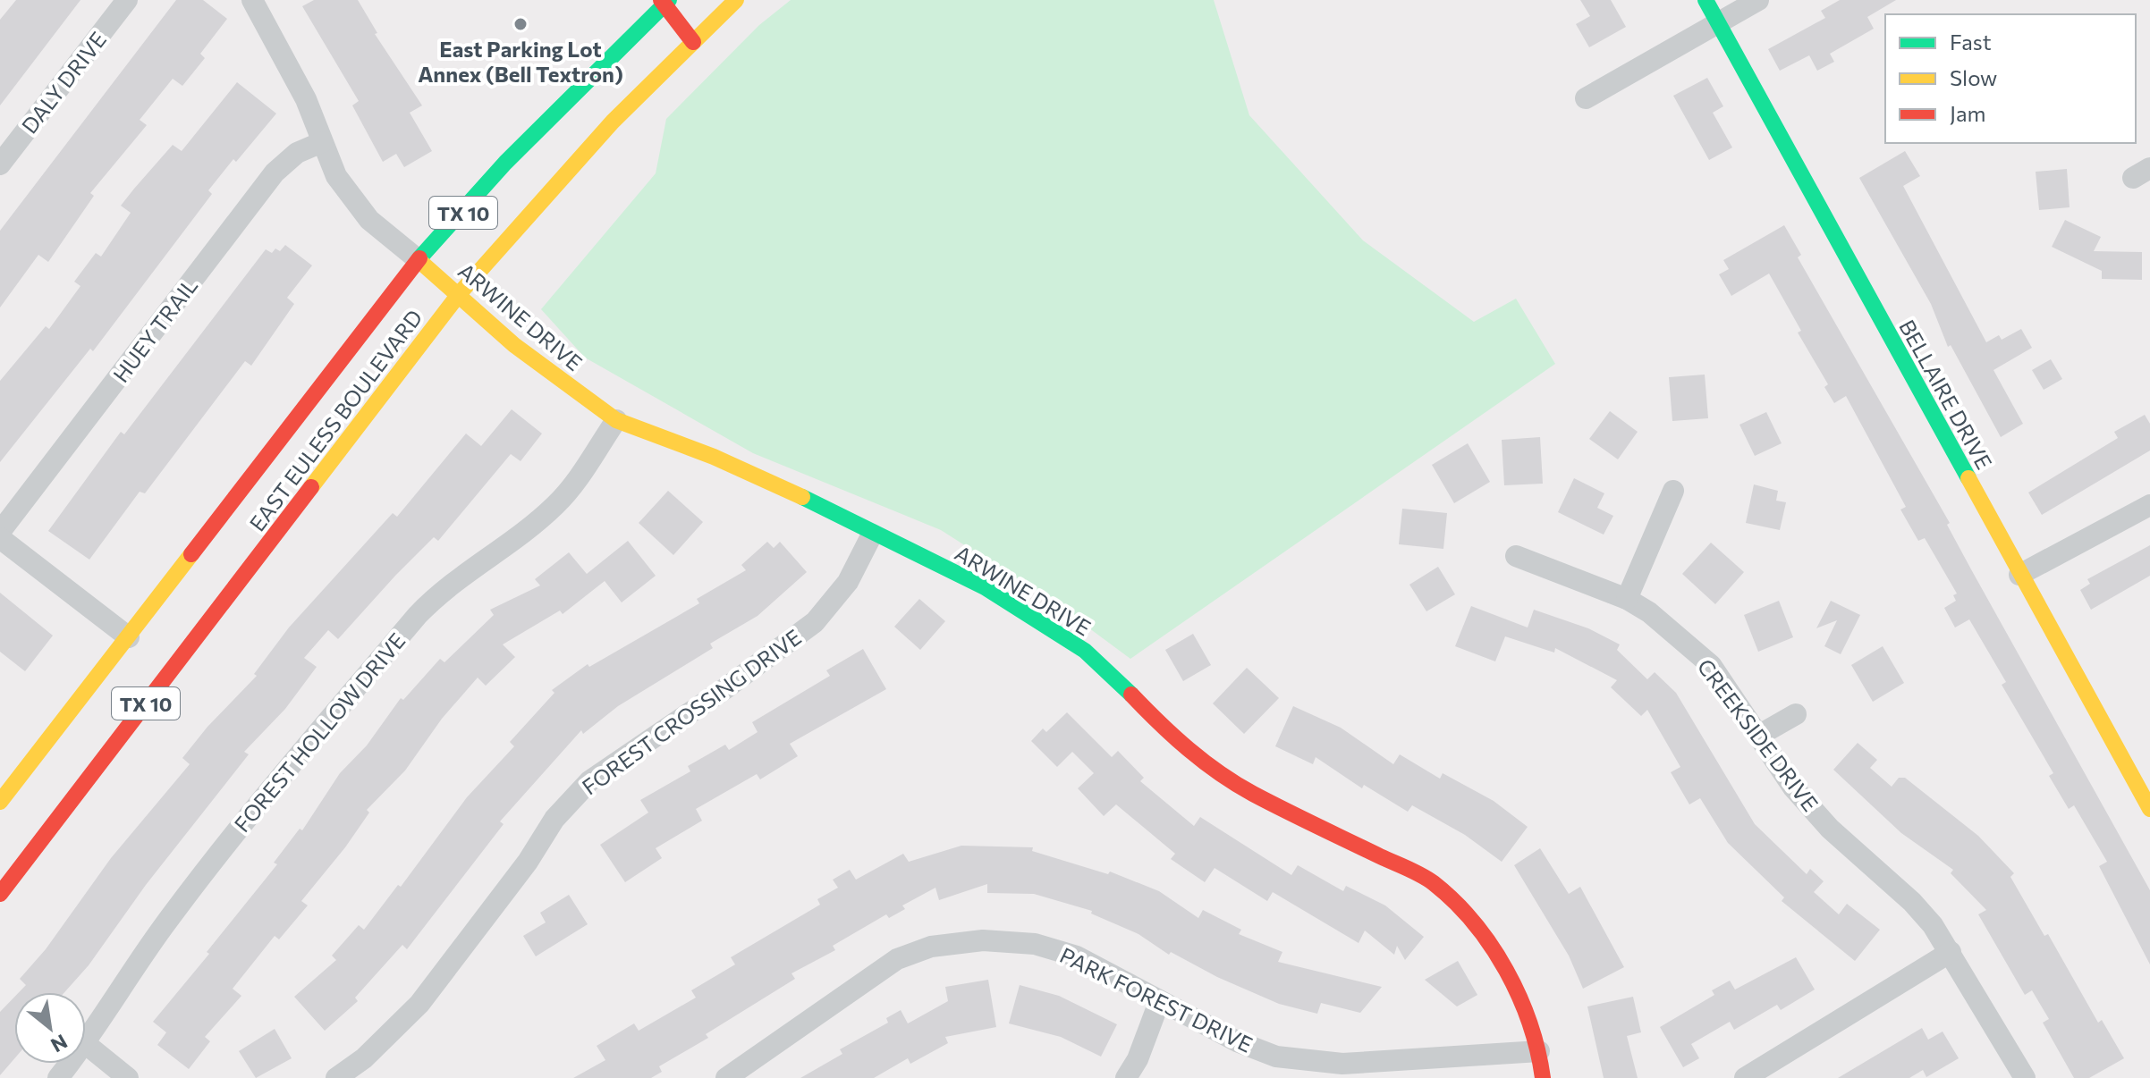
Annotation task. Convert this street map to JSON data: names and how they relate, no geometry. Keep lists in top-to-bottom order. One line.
{"streets":{"street":["DALY DRIVE","TX 10","ARWINE DRIVE","HUEY TRAIL","BELLAIRE DRIVE","EAST EULESS BOULEVARD","FOREST CROSSING DRIVE","FOREST HOLLOW DRIVE","CREEKSIDE DRIVE","PARK FOREST DRIVE"]},"crossings":[["ARWINE DRIVE","EAST EULESS BOULEVARD"],["ARWINE DRIVE","FOREST CROSSING DRIVE"],["ARWINE DRIVE","FOREST HOLLOW DRIVE"],["ARWINE DRIVE","PARK FOREST DRIVE"]],"places":["East Parking Lot Annex (Bell Textron)"],"legend":["Fast","Slow","Jam"],"north":"bottom right"}
